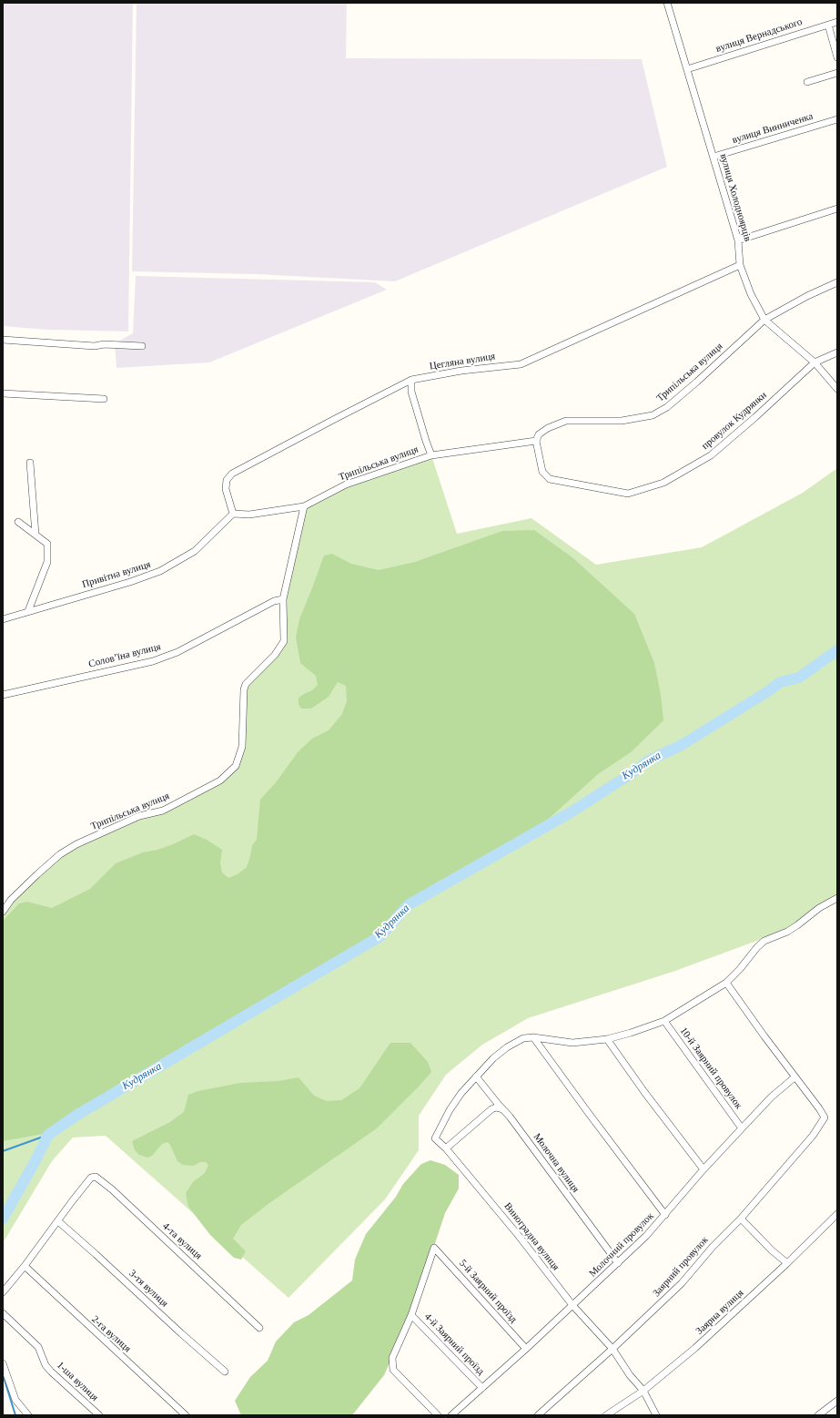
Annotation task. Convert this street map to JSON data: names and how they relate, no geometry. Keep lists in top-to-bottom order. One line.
{"streets":{"street":["вулиця Вернадського","вулиця Винниченка","вулиця Холодноярців","Цегляна вулиця","Трипільська вулиця","провулок Кудрянки","Привітна вулиця","Соловʼїна вулиця","10-й Заярний провулок","Молочна вулиця","Виноградна вулиця","4-та вулиця","Молочний провулок","Заярний провулок","3-тя вулиця","5-й Заярний проїзд","Заярна вулиця","2-га вулиця","4-й Заярний проїзд","1-ша вулиця"]},"crossings":[["вулиця Вернадського","вулиця Холодноярців"],["вулиця Винниченка","вулиця Холодноярців"],["вулиця Холодноярців","Цегляна вулиця"],["вулиця Холодноярців","Трипільська вулиця"],["вулиця Холодноярців","провулок Кудрянки"],["Цегляна вулиця","Привітна вулиця"],["Трипільська вулиця","провулок Кудрянки"],["Трипільська вулиця","Соловʼїна вулиця"],["10-й Заярний провулок","Молочний провулок"],["Молочна вулиця","Виноградна вулиця"],["Молочна вулиця","Молочний провулок"],["Виноградна вулиця","Молочний провулок"],["Виноградна вулиця","Заярний провулок"],["Виноградна вулиця","Заярна вулиця"],["4-та вулиця","3-тя вулиця"],["Молочний провулок","Заярний провулок"],["Молочний провулок","5-й Заярний проїзд"],["Молочний провулок","4-й Заярний проїзд"],["5-й Заярний проїзд","4-й Заярний проїзд"]],"water":["Кудрянка"]}
